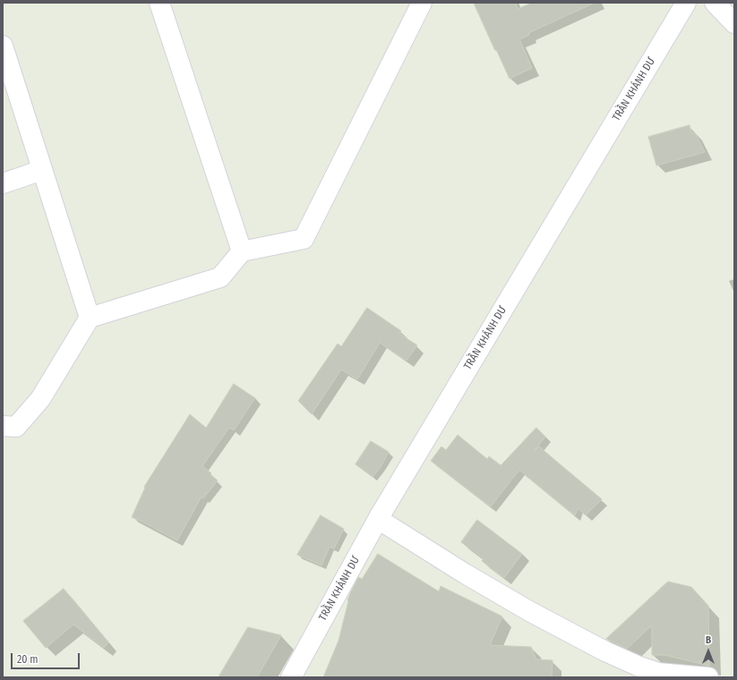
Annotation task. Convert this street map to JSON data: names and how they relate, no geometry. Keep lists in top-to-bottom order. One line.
{"streets":{"street":["TRẦN KHÁNH DƯ"]},"scale_bar":"20 m","north":"top"}
